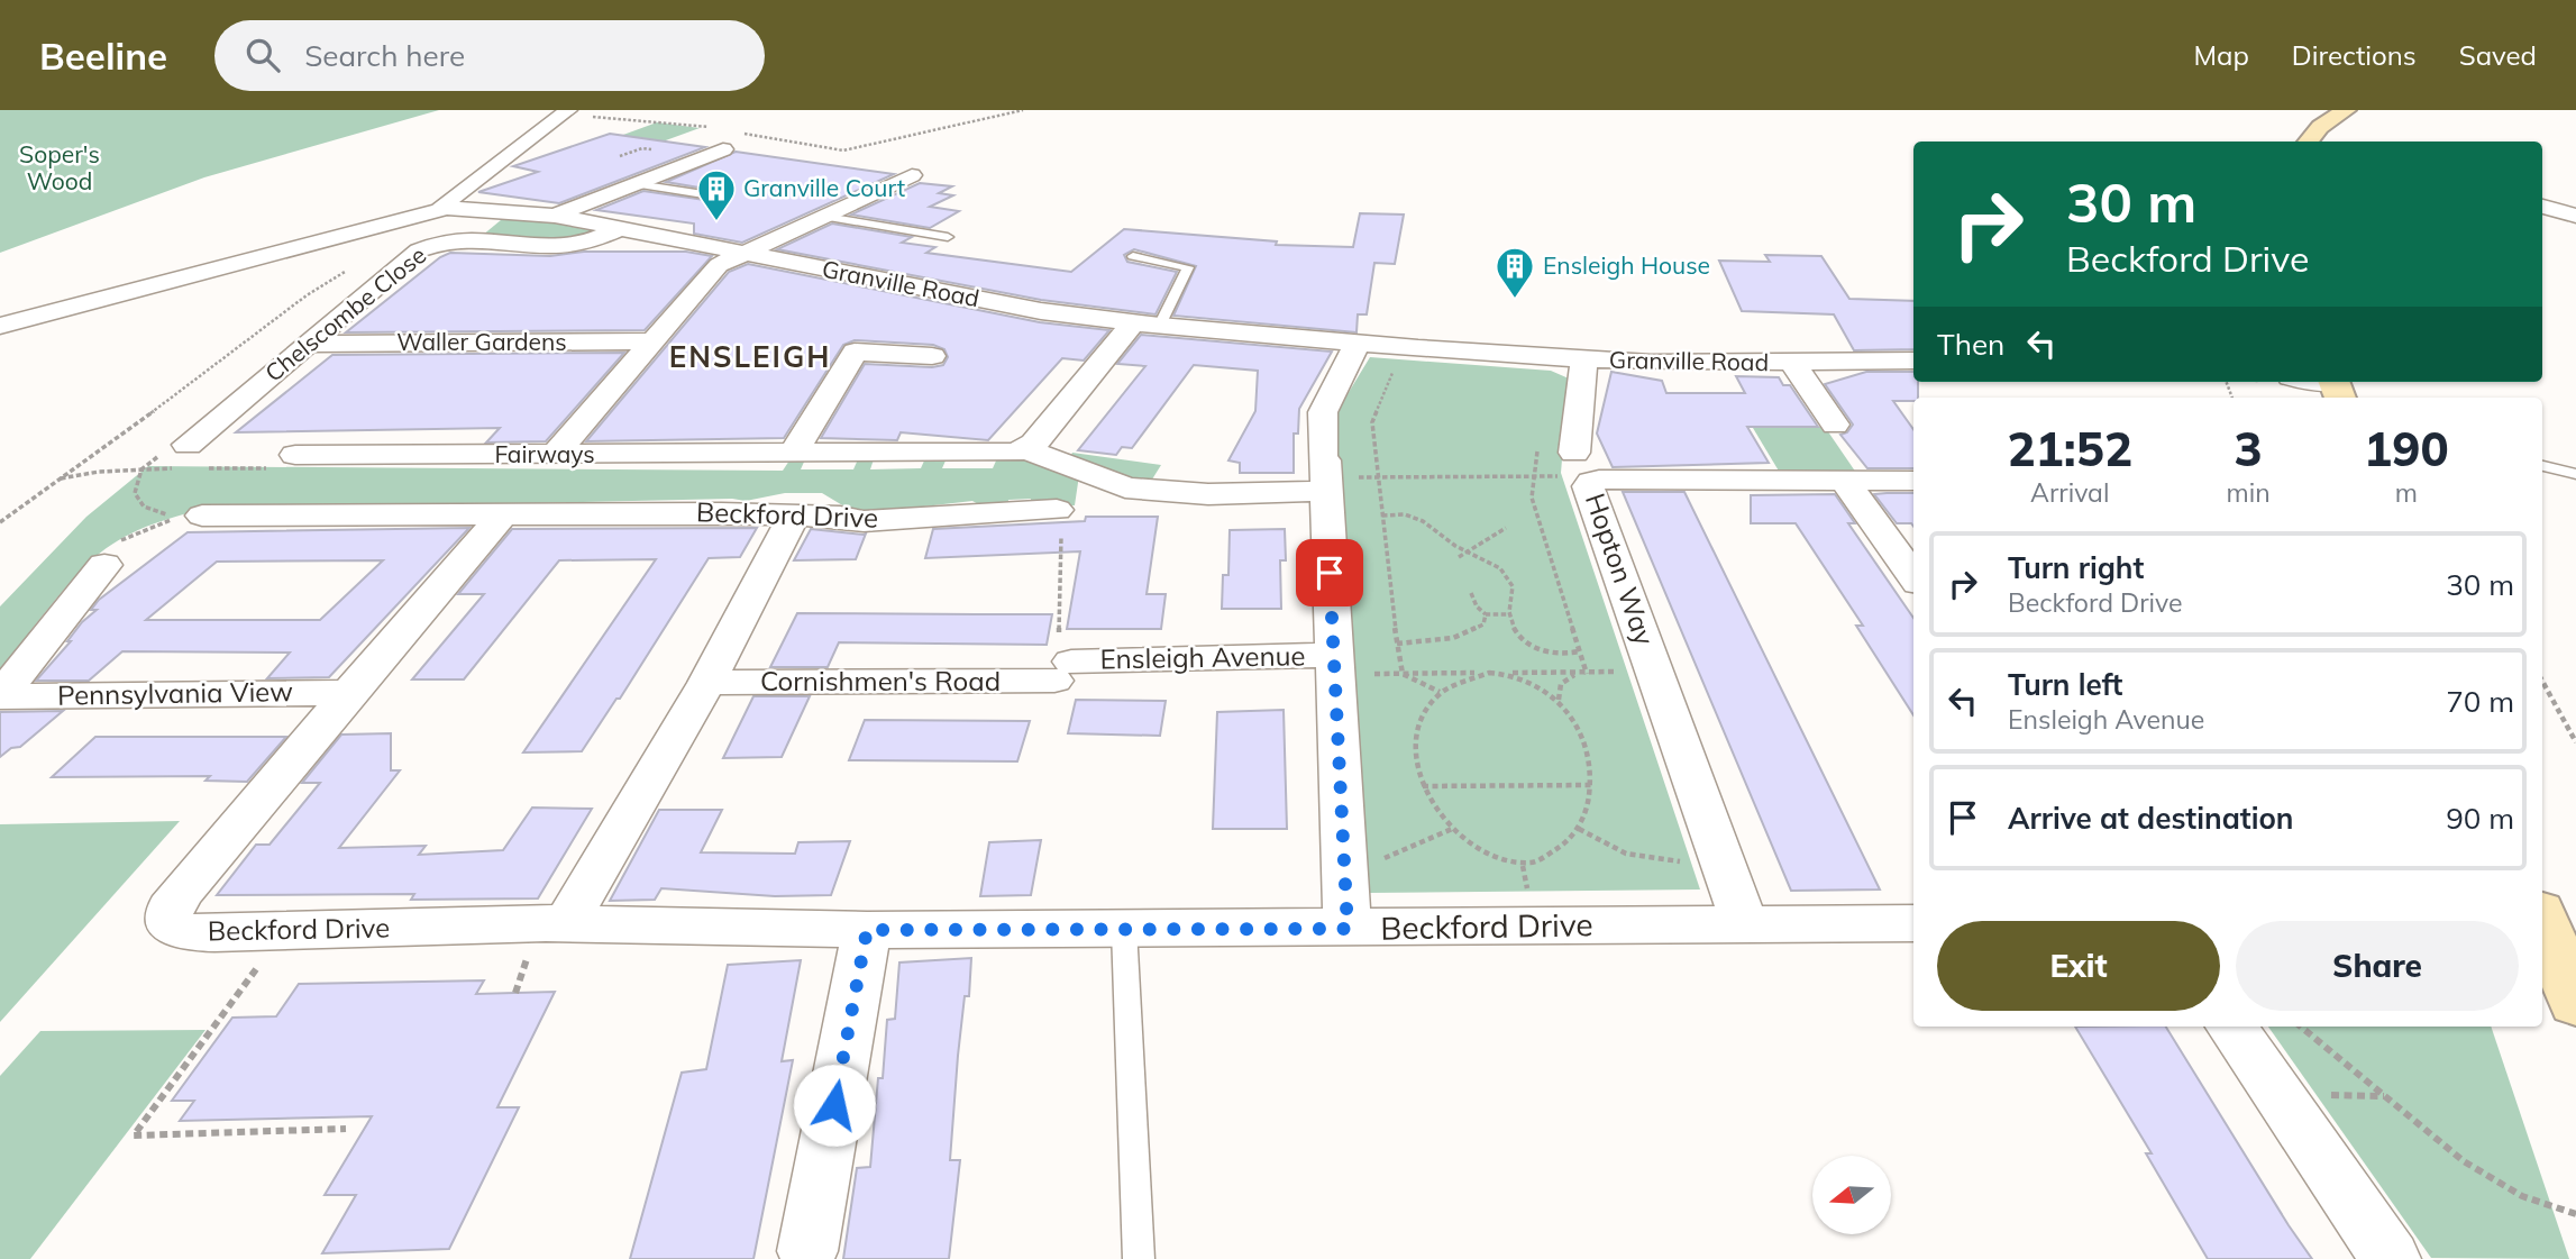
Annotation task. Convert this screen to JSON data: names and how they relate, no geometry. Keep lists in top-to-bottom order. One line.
{"streets":{"street":["Granville Road","Chelscombe Close","Waller Gardens","Fairways","Beckford Drive","Hopton Way","Ensleigh Avenue","Cornishmen's Road","Pennsylvania View"]},"crossings":[["Granville Road","Chelscombe Close"],["Chelscombe Close","Waller Gardens"],["Fairways","Ensleigh Avenue"],["Beckford Drive","Hopton Way"],["Beckford Drive","Ensleigh Avenue"],["Beckford Drive","Cornishmen's Road"],["Beckford Drive","Pennsylvania View"],["Ensleigh Avenue","Cornishmen's Road"]],"districts":["ENSLEIGH"],"parks":["Soper's Wood"],"places":{"building":["Granville Court","Ensleigh House"]},"north":"left","page":{"header":"Beeline","search":"Search here","nav":["Map","Directions","Saved"],"turn":["30 m","Beckford Drive"],"then":"Then","eta":["21:52","Arrival","3","min","190","m"],"list":[{"name":"Turn right","note":"Beckford Drive","value":"30 m"},{"name":"Turn left","note":"Ensleigh Avenue","value":"70 m"},{"name":"Arrive at destination","value":"90 m"}],"buttons":["Exit","Share"]}}
